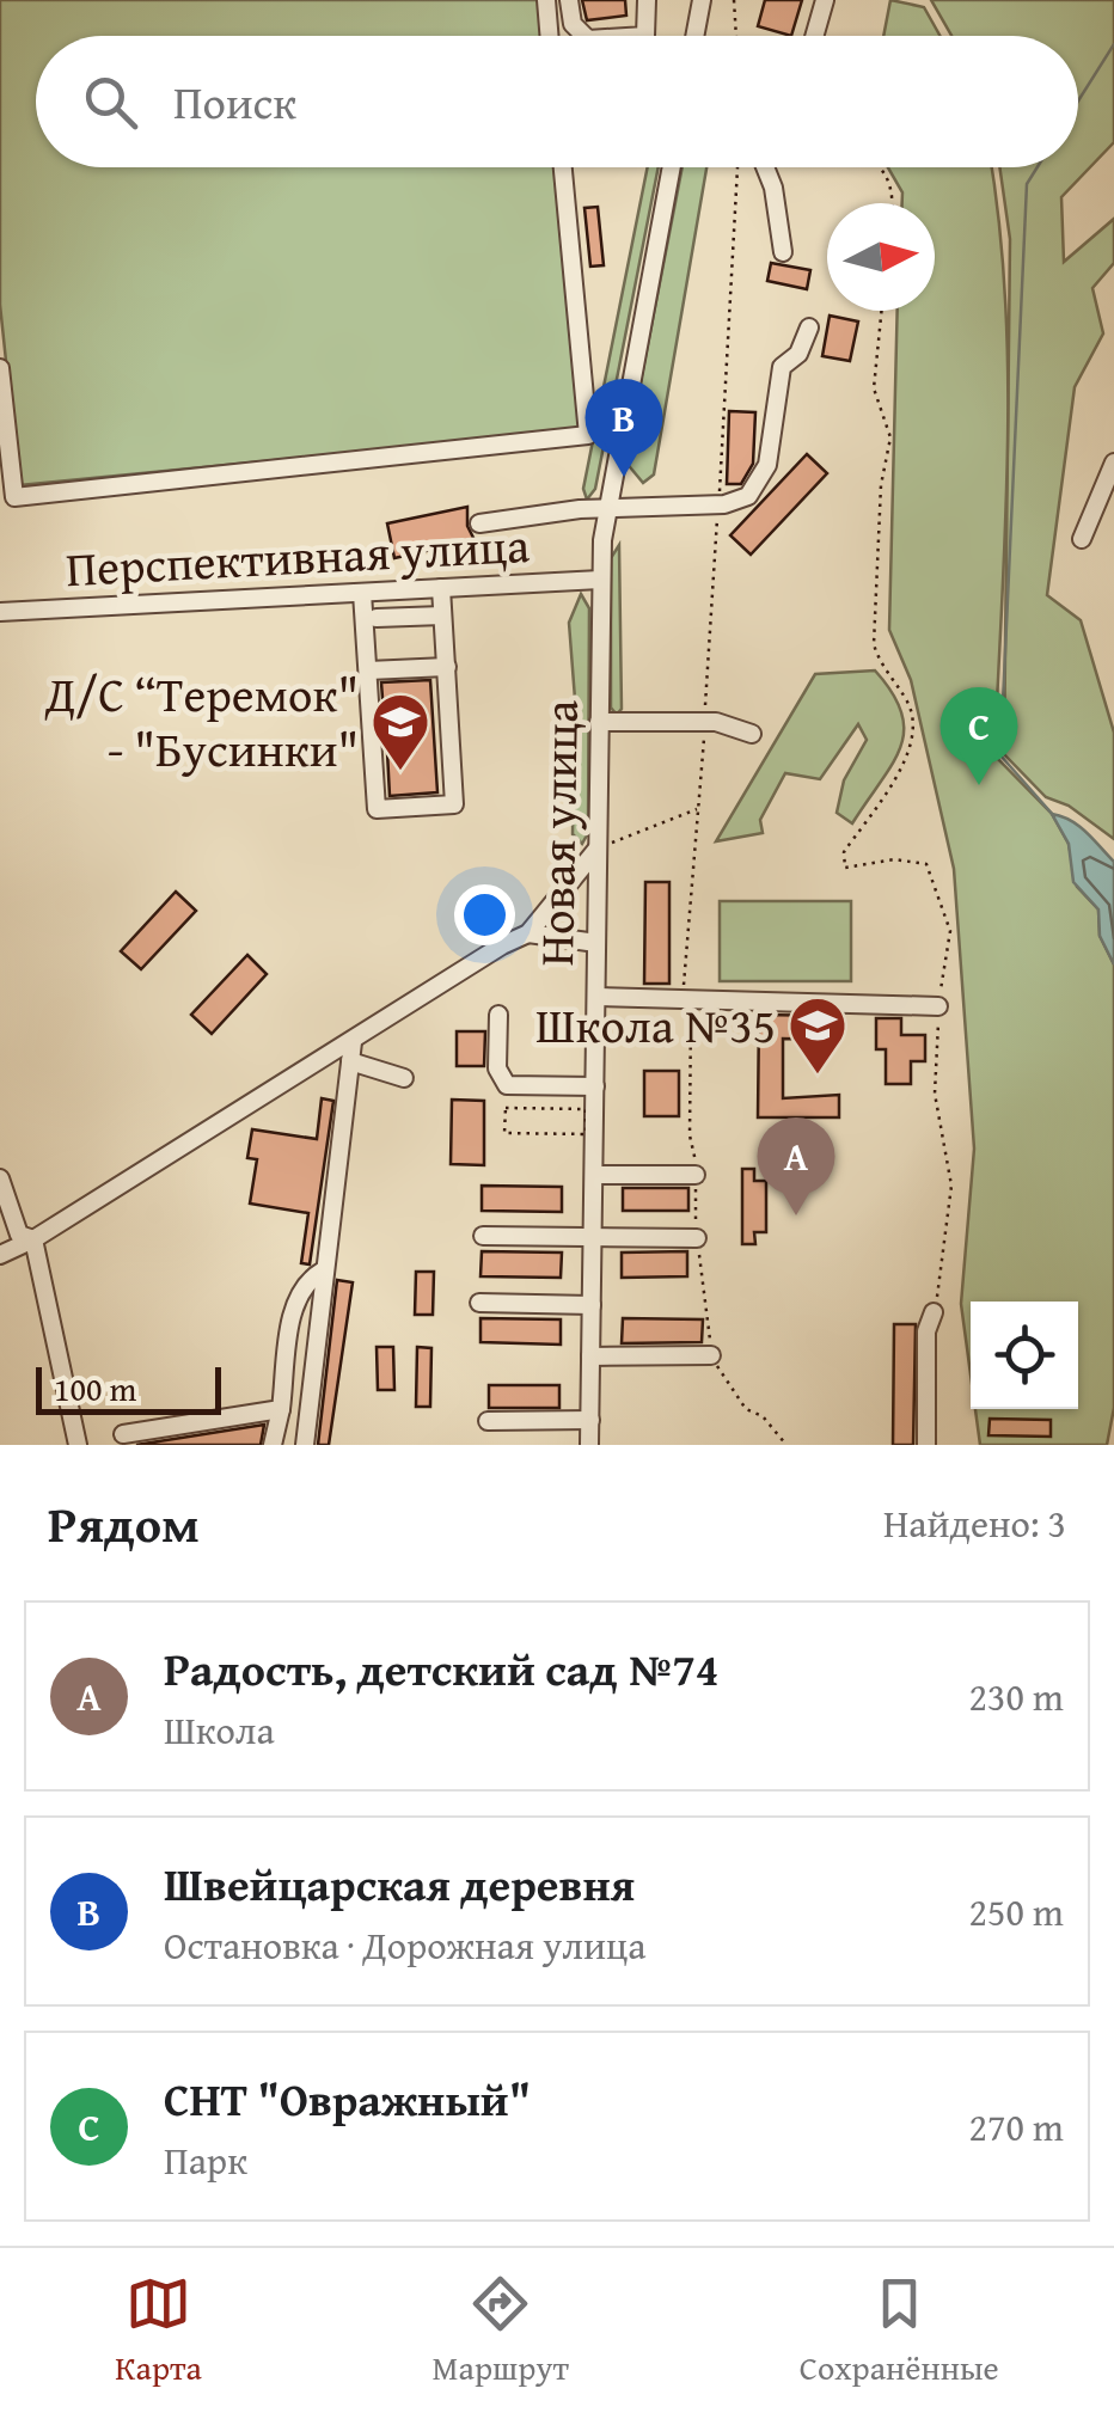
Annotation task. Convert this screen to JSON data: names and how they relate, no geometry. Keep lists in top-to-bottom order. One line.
{"streets":{"street":["Перспективная улица","Новая улица"]},"crossings":[["Перспективная улица","Новая улица"]],"places":{"school or university":["Д/С “Теремок\" - \"Бусинки\"","Школа №35"]},"scale_bar":"100 m","north":"right","page":{"search":"Поиск","pins":["B","C","A"],"scale":"100 m","heading":["Рядом","Найдено: 3"],"list":[{"mark":"A","name":"Радость, детский сад №74","note":"Школа","value":"230 m"},{"mark":"B","name":"Швейцарская деревня","note":"Остановка · Дорожная улица","value":"250 m"},{"mark":"C","name":"СНТ \"Овражный\"","note":"Парк","value":"270 m"}],"nav":["Карта","Маршрут","Сохранённые"]}}
